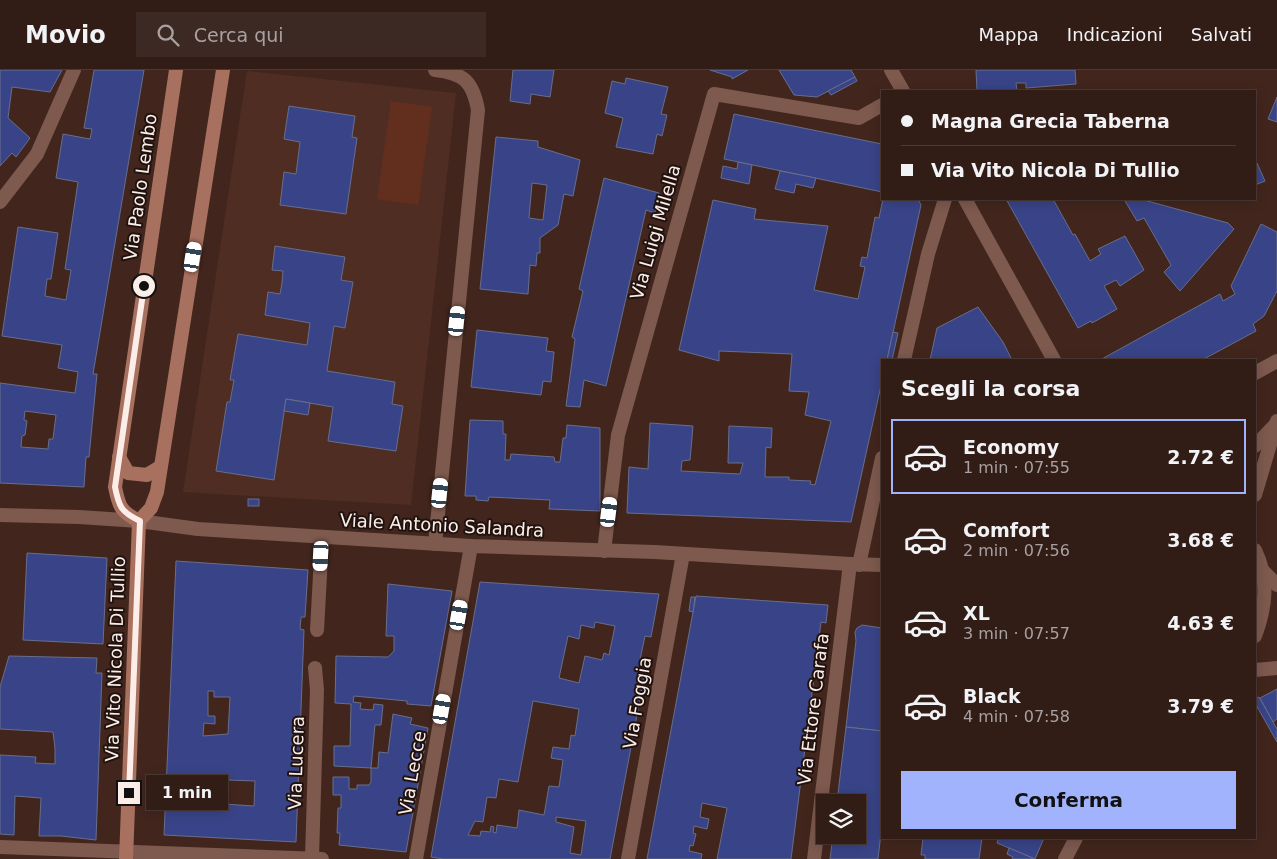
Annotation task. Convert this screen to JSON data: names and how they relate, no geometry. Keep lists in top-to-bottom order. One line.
{"streets":{"main road":["Via Paolo Lembo","Via Vito Nicola Di Tullio"],"street":["Via Luigi Milella","Viale Antonio Salandra","Via Foggia","Via Ettore Carafa","Via Lucera","Via Lecce"]},"crossings":[["Via Paolo Lembo","Viale Antonio Salandra"],["Via Paolo Lembo","Via Vito Nicola Di Tullio"],["Via Luigi Milella","Viale Antonio Salandra"],["Viale Antonio Salandra","Via Vito Nicola Di Tullio"],["Viale Antonio Salandra","Via Foggia"],["Viale Antonio Salandra","Via Ettore Carafa"],["Viale Antonio Salandra","Via Lecce"]],"page":{"header":"Movio","search":"Cerca qui","nav":["Mappa","Indicazioni","Salvati"],"banner":["Magna Grecia Taberna","Via Vito Nicola Di Tullio"],"heading":"Scegli la corsa","list":[{"name":"Economy","note":"1 min · 07:55","value":"2.72 €"},{"name":"Comfort","note":"2 min · 07:56","value":"3.68 €"},{"name":"XL","note":"3 min · 07:57","value":"4.63 €"},{"name":"Black","note":"4 min · 07:58","value":"3.79 €"}],"buttons":"Conferma","bubble":"1 min"}}
